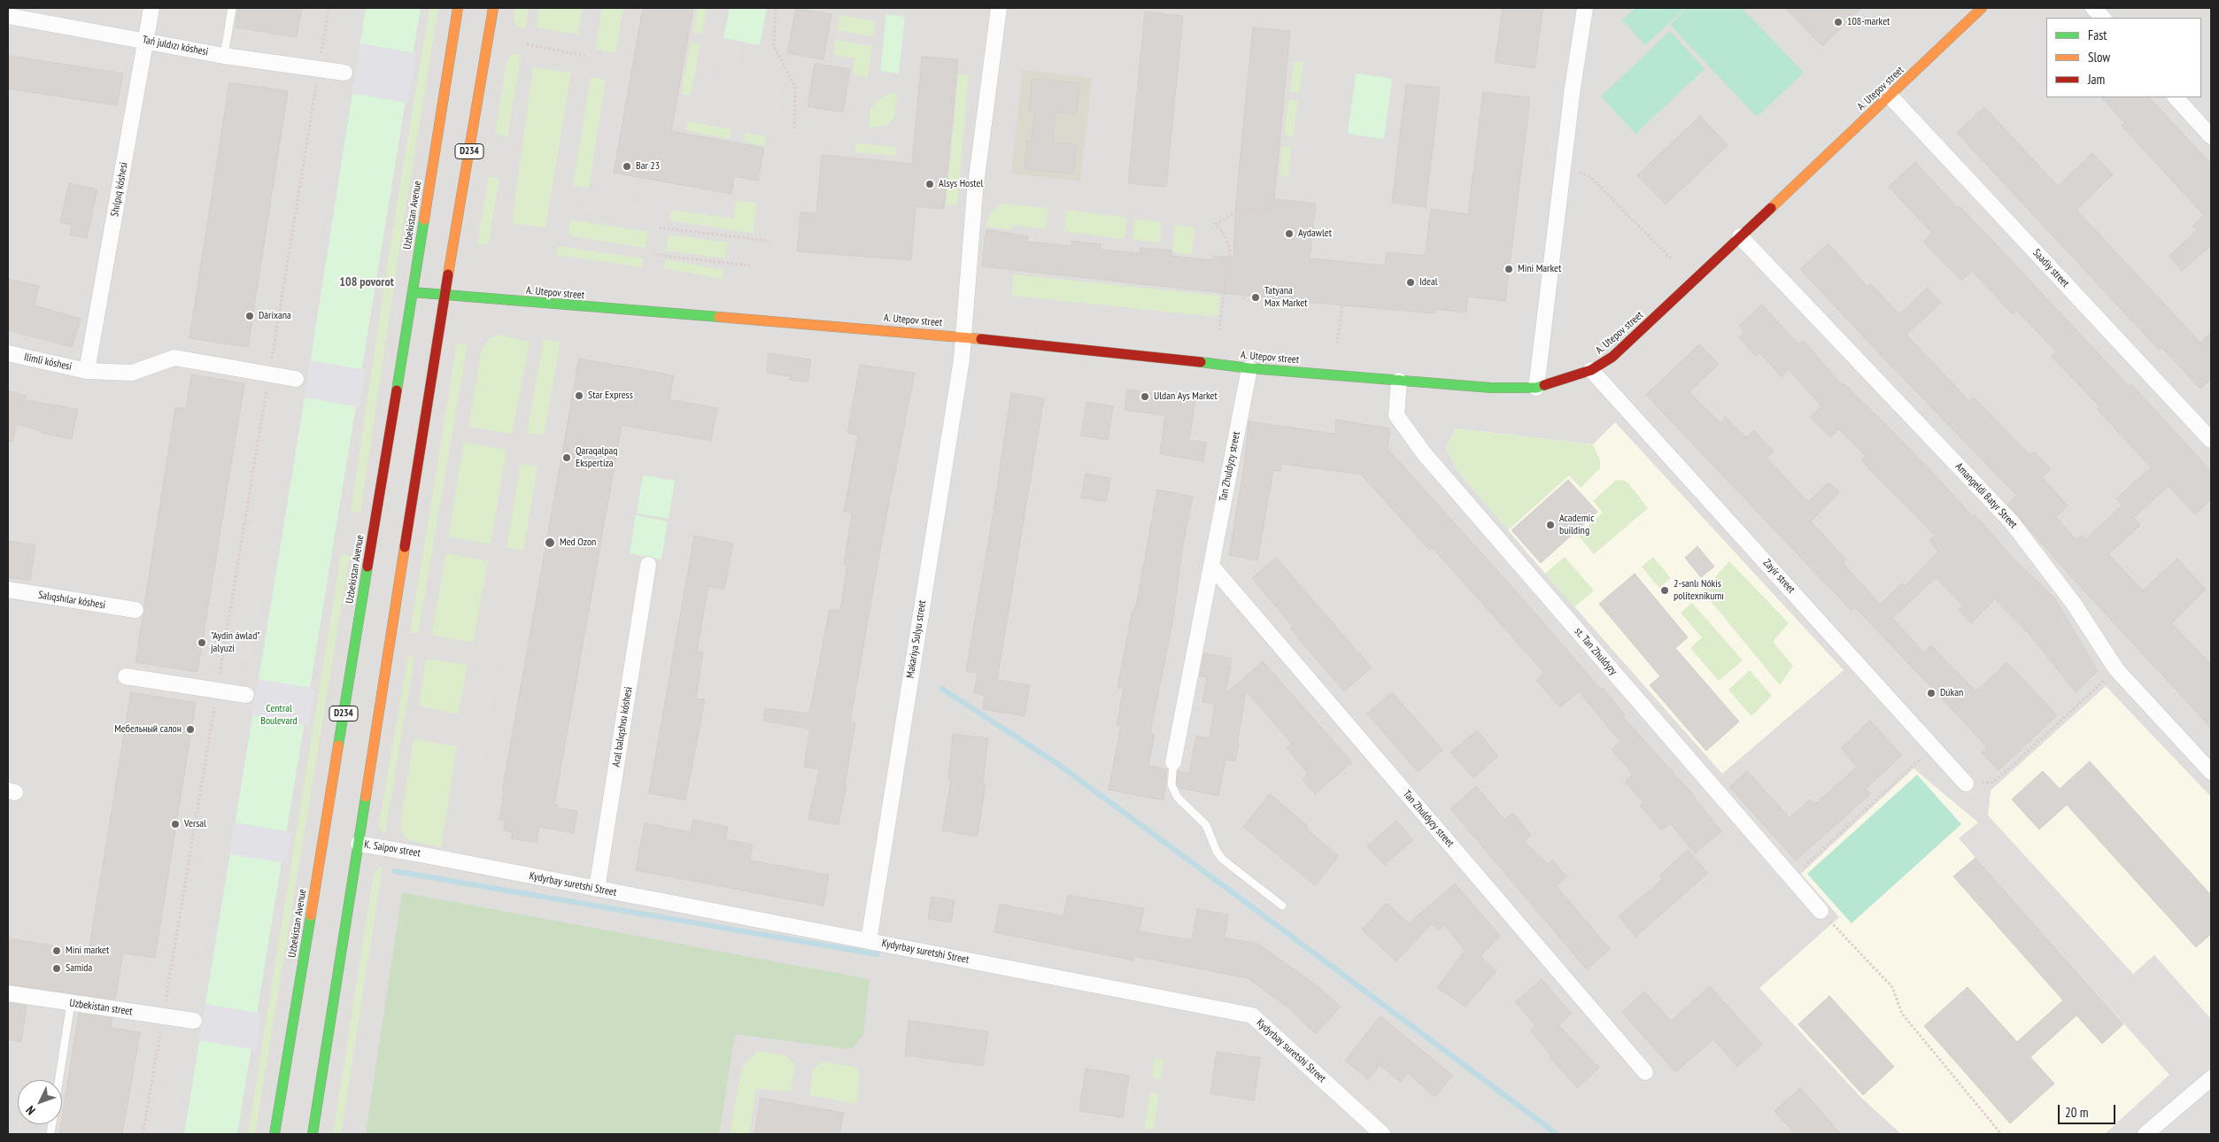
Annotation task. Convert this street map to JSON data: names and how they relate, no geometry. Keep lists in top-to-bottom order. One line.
{"streets":{"main road":["A. Utepov street","D234","Uzbekistan Avenue"],"street":["Tań juldızı kóshesi","Shılpıq kóshesi","Saadiy street","Ilimli kóshesi","Tan Zhuldyzy street","Amangeldi Batyr Street","Zayir street","Salıqshılar kóshesi","Makariya Sulyu street","st. Tan Zhuldyzy","Aral balıqshısı kóshesi","K. Saipov street","Kydyrbay suretshi Street","Uzbekistan street"]},"crossings":[["Tań juldızı kóshesi","Shılpıq kóshesi"],["A. Utepov street","D234"],["A. Utepov street","Uzbekistan Avenue"],["A. Utepov street","Saadiy street"],["A. Utepov street","Tan Zhuldyzy street"],["A. Utepov street","Amangeldi Batyr Street"],["A. Utepov street","Zayir street"],["A. Utepov street","Makariya Sulyu street"],["A. Utepov street","st. Tan Zhuldyzy"],["D234","K. Saipov street"],["Shılpıq kóshesi","Ilimli kóshesi"],["Makariya Sulyu street","Kydyrbay suretshi Street"],["Aral balıqshısı kóshesi","Kydyrbay suretshi Street"],["K. Saipov street","Kydyrbay suretshi Street"]],"districts":["108 povorot"],"parks":["Central Boulevard"],"places":["108-market","Bar 23","Alsys Hostel","Aydawlet","Mini Market","Ideal","Tatyana Max Market","Dárixana","Star Express","Uldan Ays Market","Qaraqalpaq Ekspertiza","Academic building","Med Ozon","2-sanlı Nókis politexnikumı","\"Aydin áwlad\" jalyuzi","Dúkan","Мебельный салон","Versal","Mini market","Samida"],"legend":["Fast","Slow","Jam"],"scale_bar":"20 m","north":"bottom left"}
